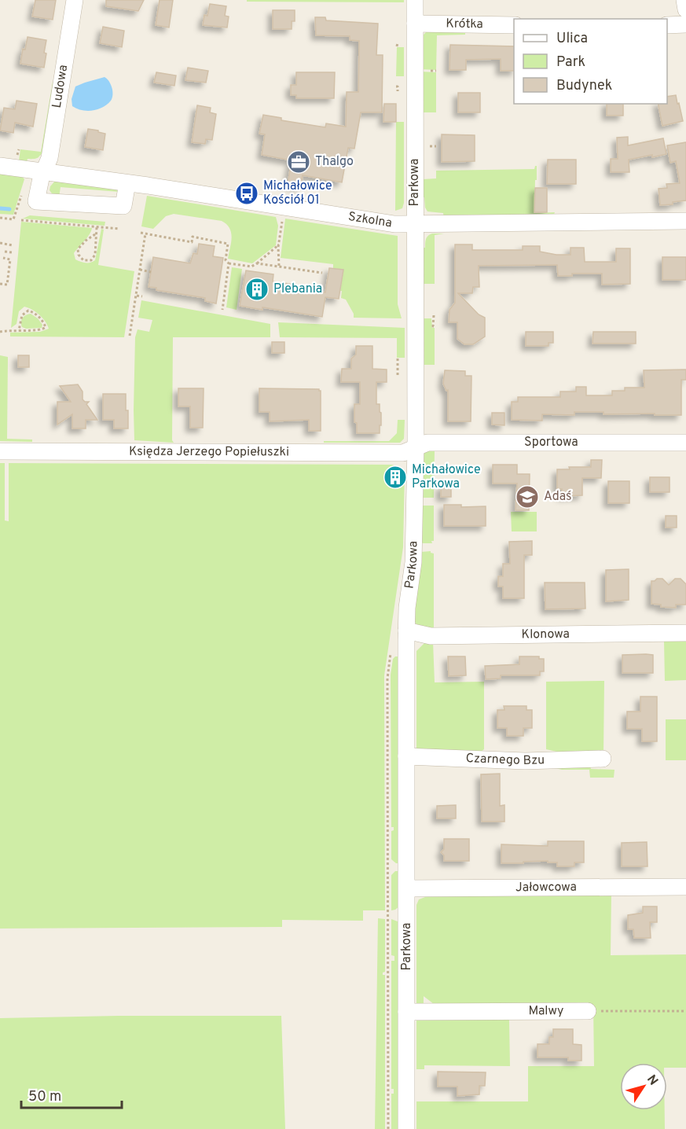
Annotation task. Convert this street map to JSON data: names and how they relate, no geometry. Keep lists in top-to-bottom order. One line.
{"streets":{"street":["Krótka","Ludowa","Parkowa","Szkolna","Sportowa","Księdza Jerzego Popiełuszki","Klonowa","Czarnego Bzu","Jałowcowa","Malwy"]},"crossings":[["Krótka","Parkowa"],["Ludowa","Szkolna"],["Parkowa","Szkolna"],["Parkowa","Sportowa"],["Parkowa","Księdza Jerzego Popiełuszki"],["Parkowa","Klonowa"],["Parkowa","Czarnego Bzu"],["Parkowa","Jałowcowa"],["Parkowa","Malwy"],["Sportowa","Księdza Jerzego Popiełuszki"]],"places":{"office":["Thalgo"],"bus stop":["Michałowice Kościół 01"],"building":["Plebania","Michałowice Parkowa"],"school or university":["Adaś"]},"legend":["Ulica","Park","Budynek"],"scale_bar":"50 m","north":"top right"}
